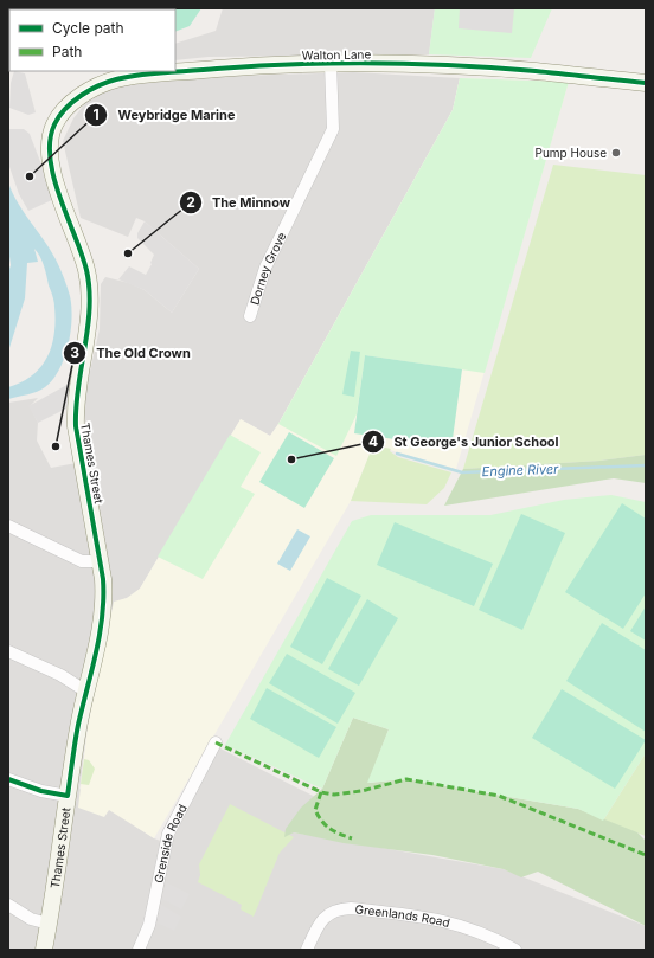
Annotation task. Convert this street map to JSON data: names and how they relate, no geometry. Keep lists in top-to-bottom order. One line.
{"streets":{"street":["Walton Lane","Dorney Grove","Thames Street","Grenside Road","Greenlands Road"]},"crossings":[["Walton Lane","Dorney Grove"],["Walton Lane","Thames Street"]],"water":["Engine River"],"places":["Pump House","Weybridge Marine","The Minnow","The Old Crown","St George's Junior School"],"legend":["Cycle path","Path"]}
